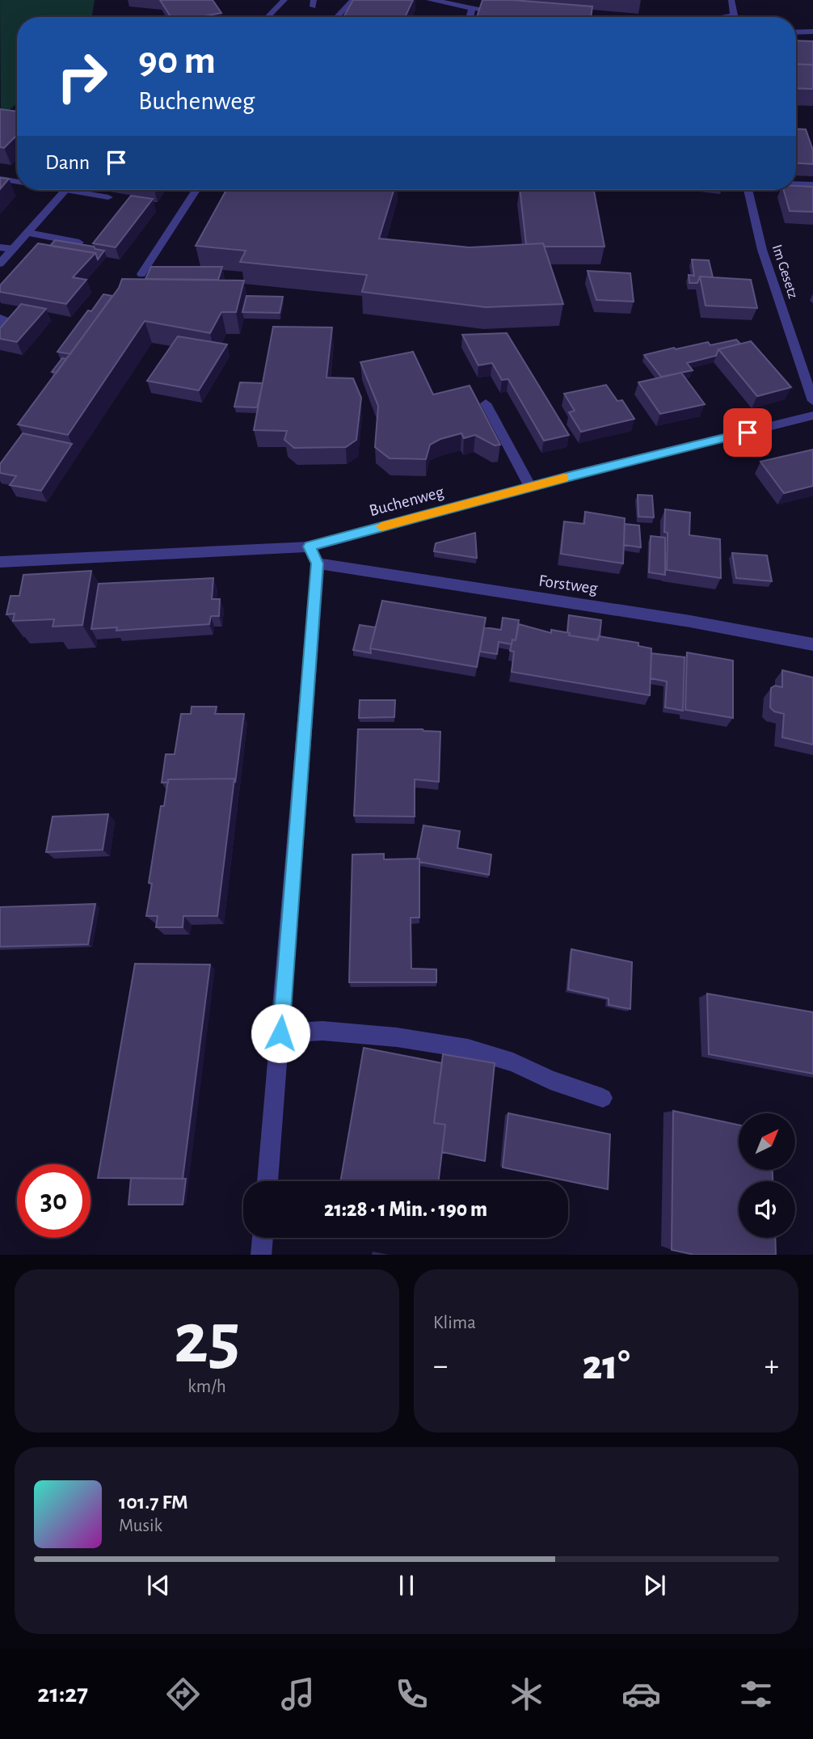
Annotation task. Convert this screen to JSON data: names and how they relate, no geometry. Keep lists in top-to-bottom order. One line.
{"streets":{"street":["Im Gesetz","Buchenweg","Forstweg"]},"north":"top right","page":{"turn":["90 m","Buchenweg"],"then":"Dann","limit":"30","trip":"21:28 · 1 Min. · 190 m","tile":[["25","km/h"],"Klima"],"heat":["−","21°","+"],"song":["101.7 FM","Musik"],"tabs":"21:27"}}
